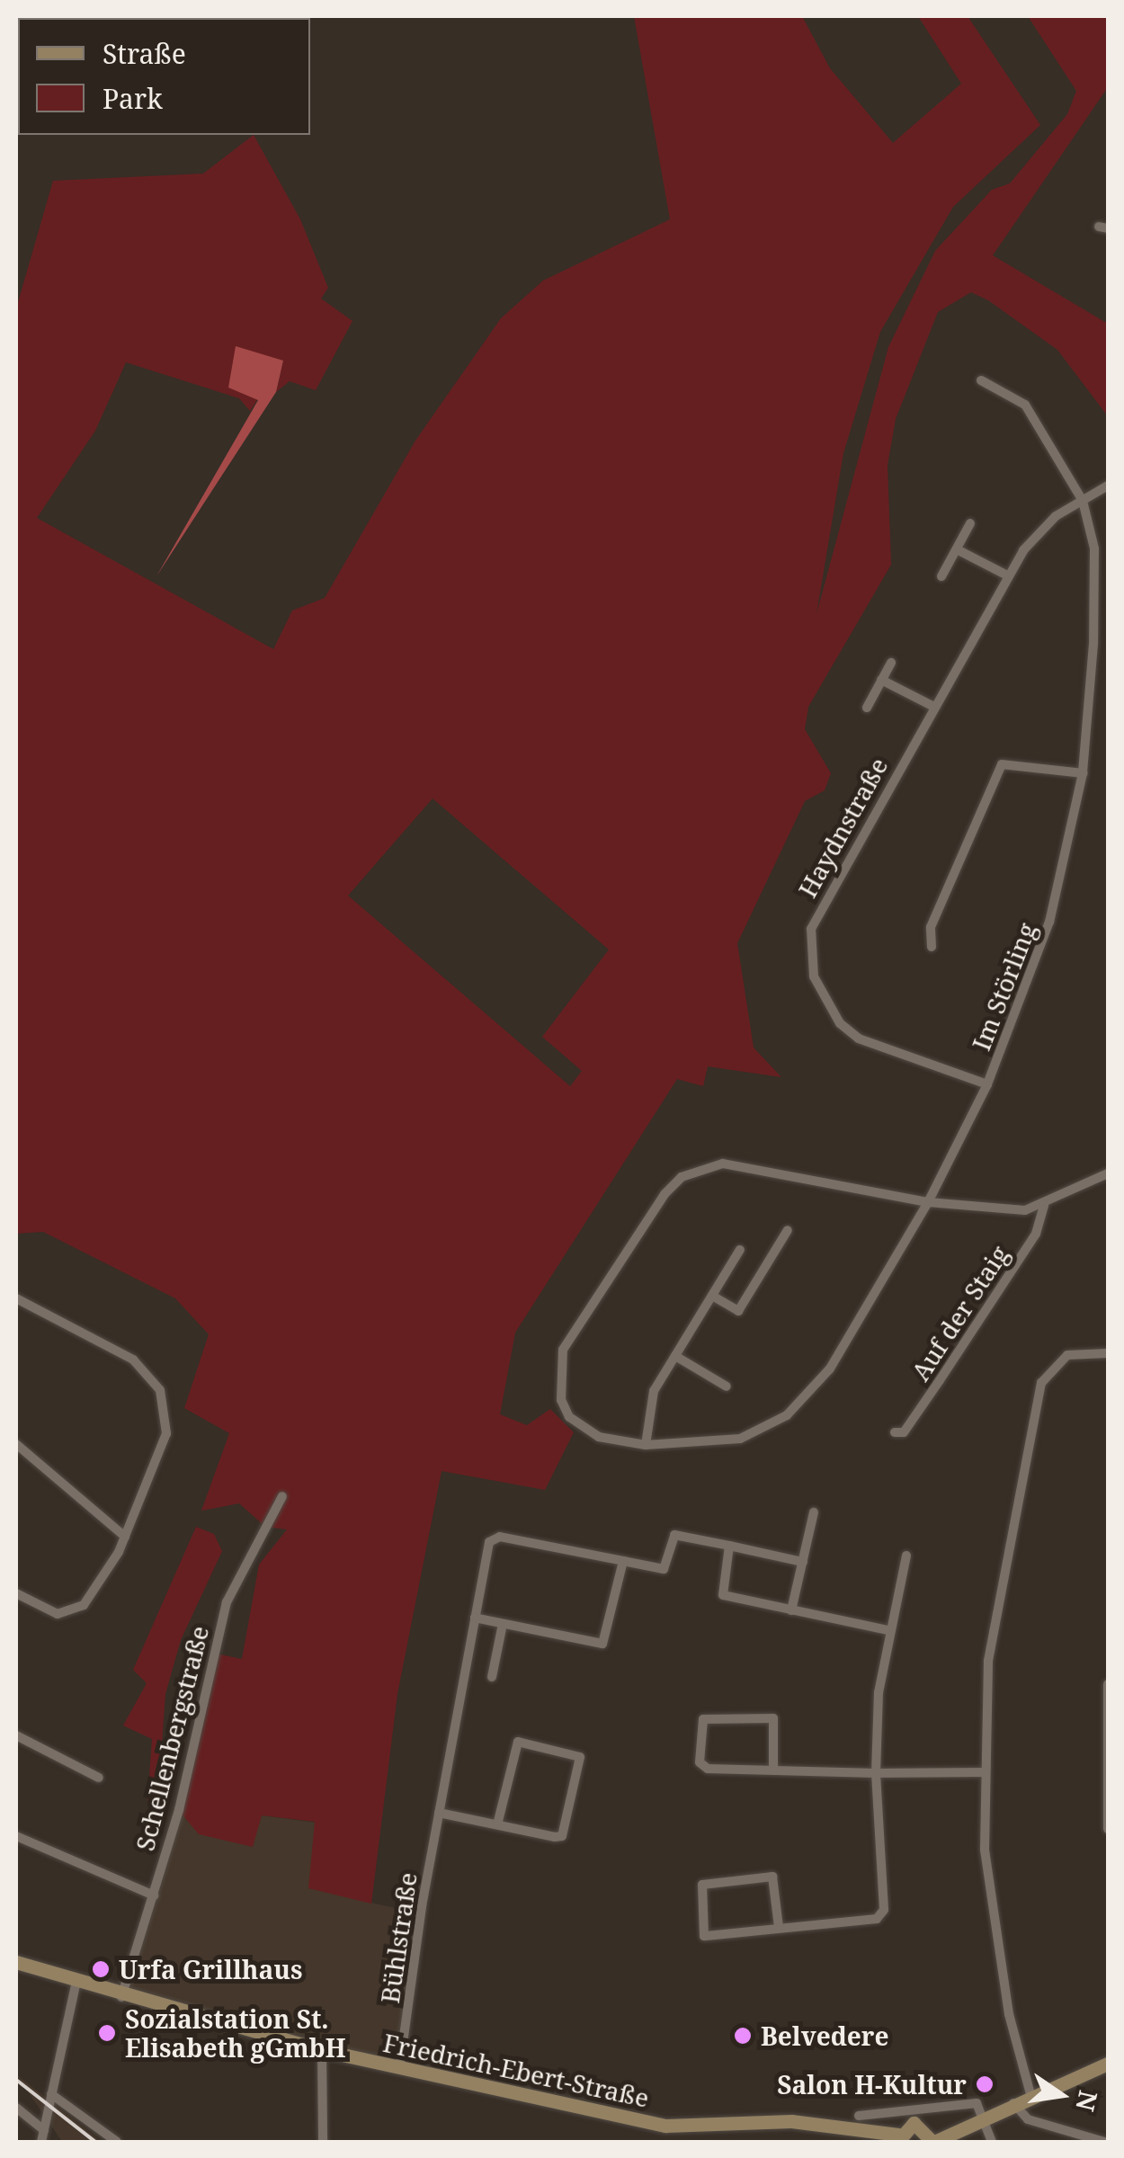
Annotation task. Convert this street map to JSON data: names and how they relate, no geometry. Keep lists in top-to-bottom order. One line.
{"streets":{"main road":["Friedrich-Ebert-Straße"],"street":["Haydnstraße","Im Störling","Auf der Staig","Schellenbergstraße","Bühlstraße"]},"crossings":[["Haydnstraße","Im Störling"],["Im Störling","Auf der Staig"],["Schellenbergstraße","Friedrich-Ebert-Straße"],["Bühlstraße","Friedrich-Ebert-Straße"]],"places":["Urfa Grillhaus","Sozialstation St. Elisabeth gGmbH","Belvedere","Salon H-Kultur"],"legend":["Straße","Park"],"north":"right"}
